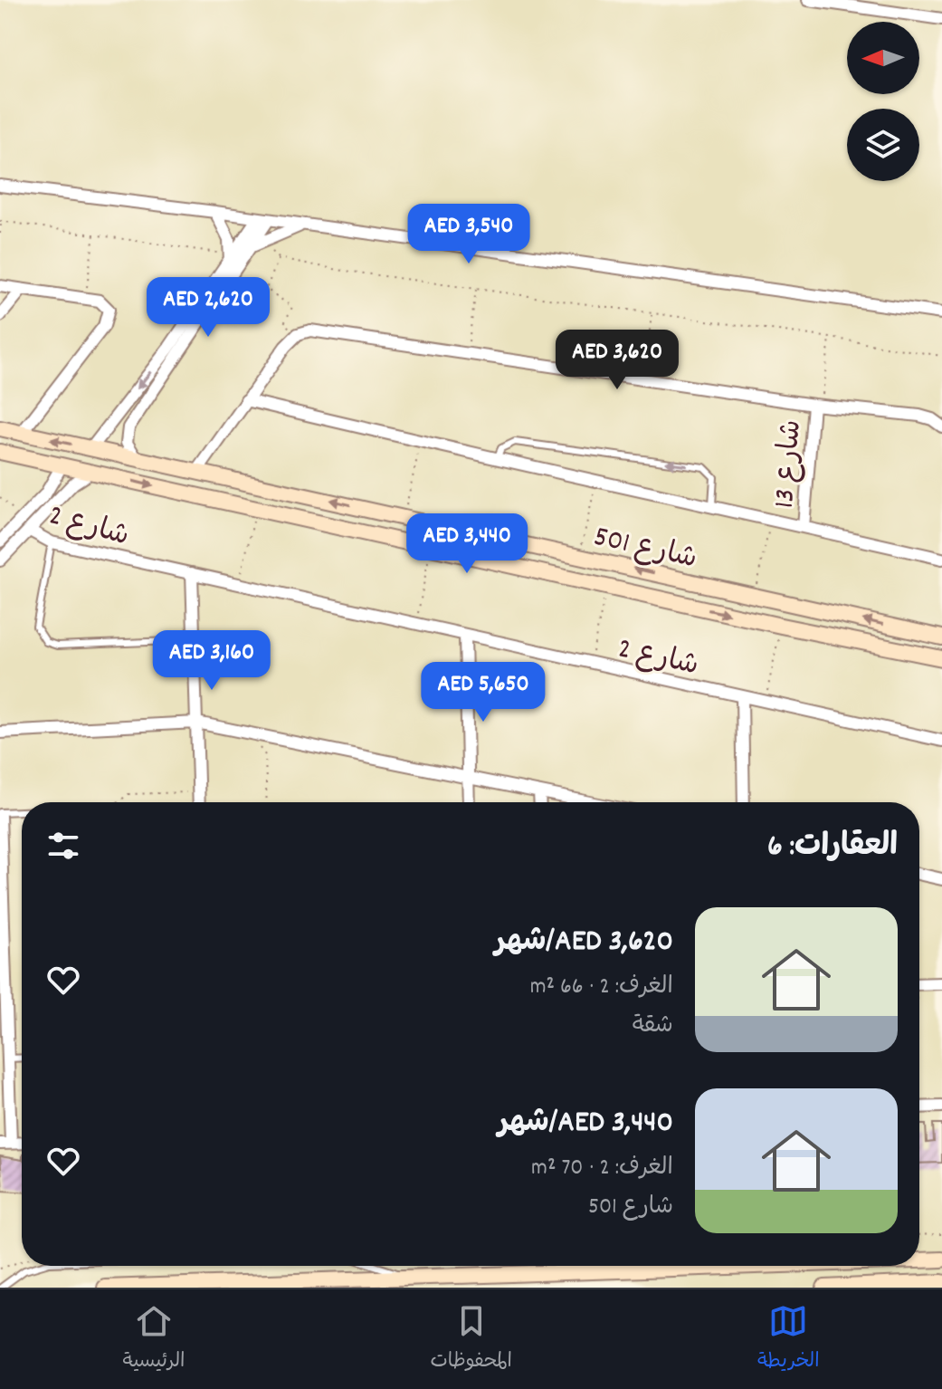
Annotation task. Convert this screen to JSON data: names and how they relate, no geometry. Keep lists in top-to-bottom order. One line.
{"streets":{"street":["شارع 13","شارع 2","شارع 501"]},"north":"left","page":{"price":["AED 3,540","AED 2,620","AED 3,620","AED 3,440","AED 3,160","AED 5,650"],"heading":"العقارات: 6","list":[{"name":"AED 3,620/شهر","note":"الغرف: 2 · 66 m² · شقة"},{"name":"AED 3,440/شهر","note":"الغرف: 2 · 70 m² · شارع 501"}],"tabs":["الخريطة","المحفوظات","الرئيسية"]}}
